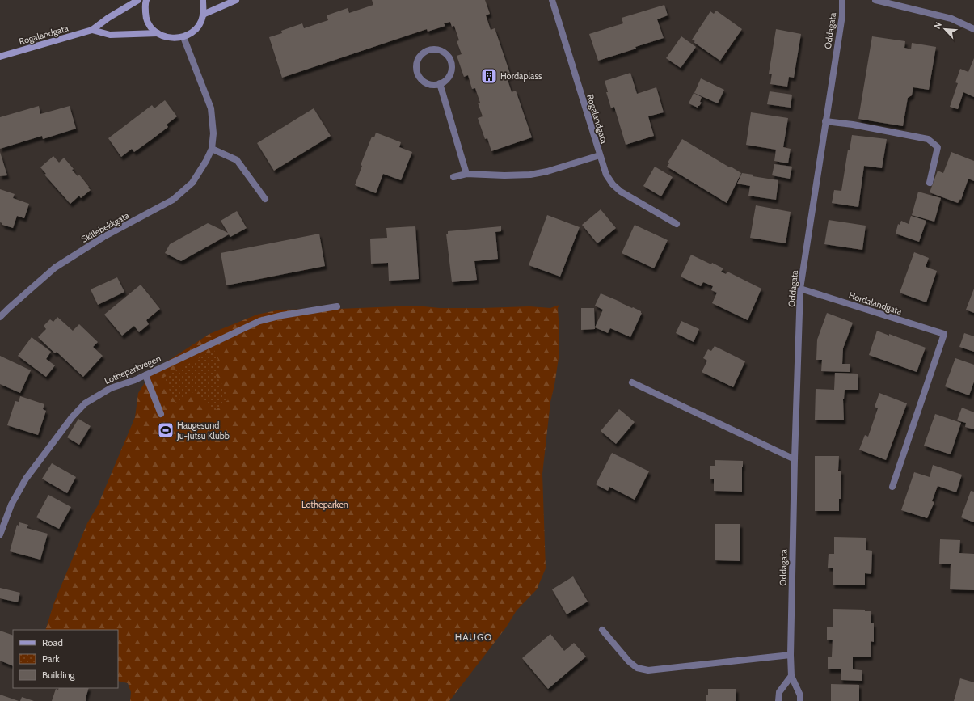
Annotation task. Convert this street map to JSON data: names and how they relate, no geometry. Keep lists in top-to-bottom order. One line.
{"streets":{"street":["Oddagata","Rogalandgata","Skillebekkgata","Hordalandgata","Lotheparkvegen"]},"crossings":[["Oddagata","Hordalandgata"],["Rogalandgata","Skillebekkgata"]],"districts":["HAUGO"],"parks":["Lotheparken"],"places":{"building":["Hordaplass"],"sports":["Haugesund Ju-Jutsu Klubb"]},"legend":["Road","Park","Building"],"north":"top left"}
